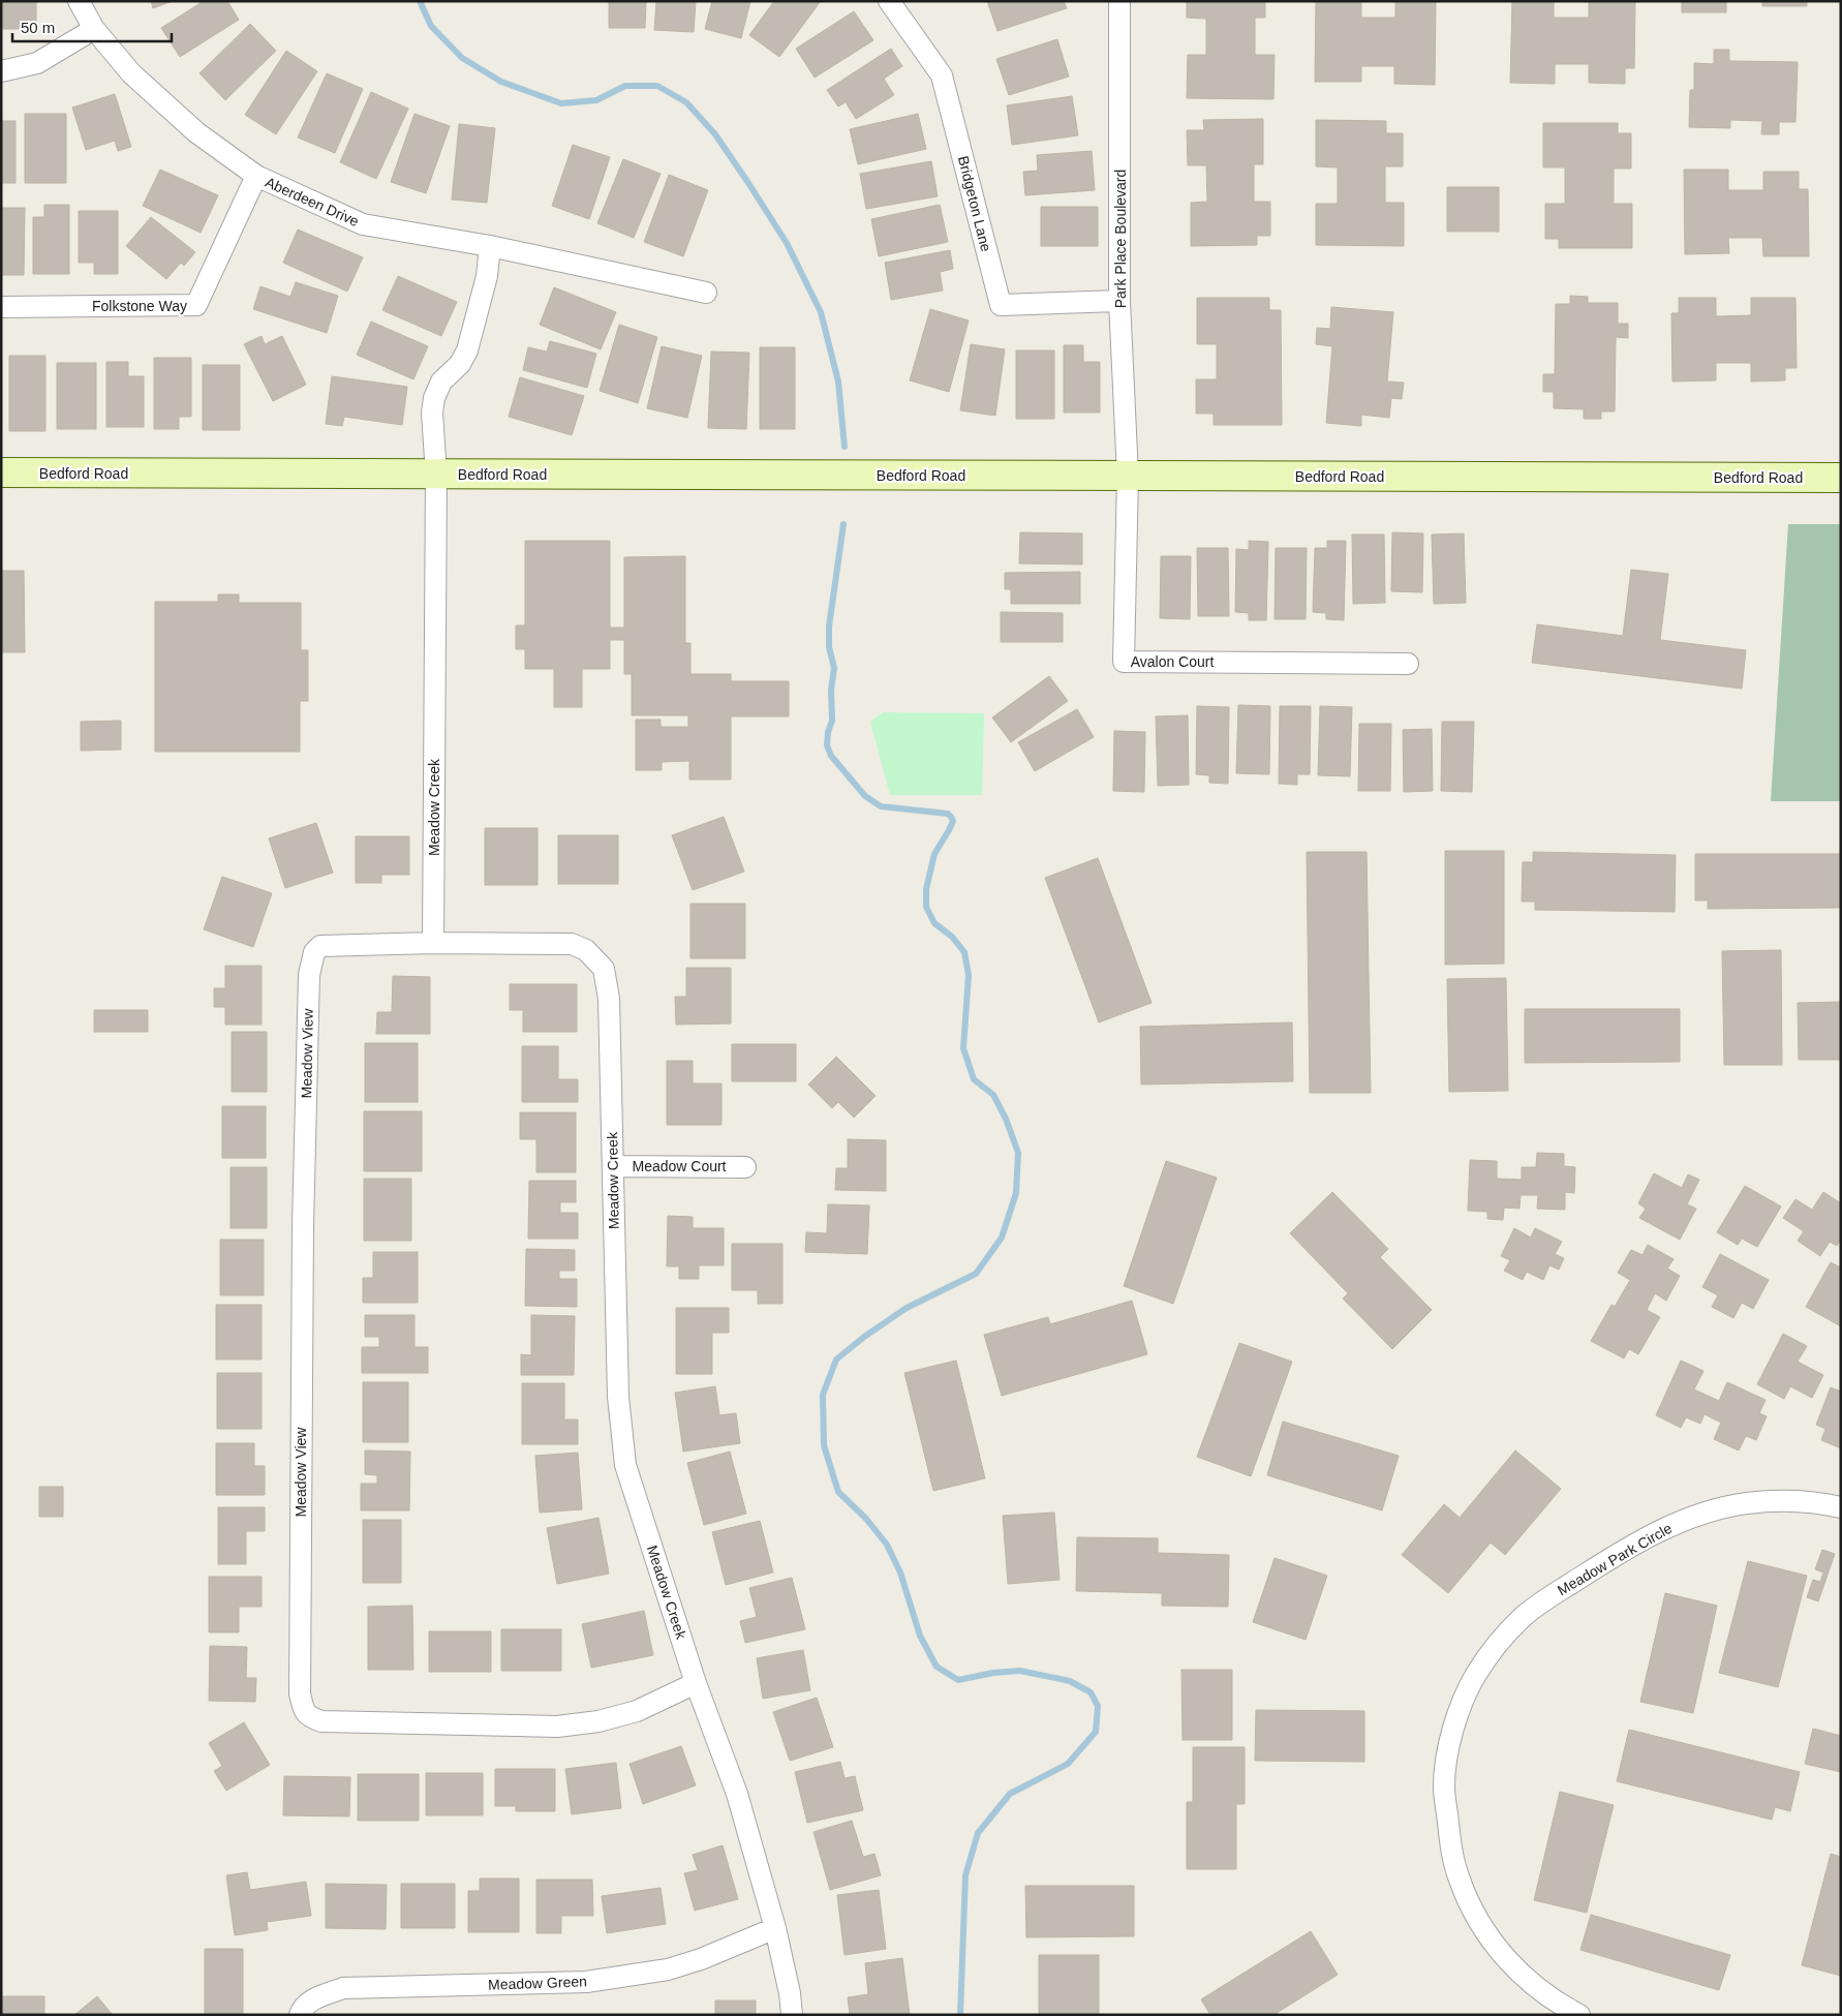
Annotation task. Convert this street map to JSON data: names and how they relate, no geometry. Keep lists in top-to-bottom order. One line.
{"streets":{"main road":["Bedford Road"],"street":["Aberdeen Drive","Bridgeton Lane","Park Place Boulevard","Folkstone Way","Avalon Court","Meadow Creek","Meadow View","Meadow Court","Meadow Park Circle","Meadow Green"]},"crossings":[["Aberdeen Drive","Folkstone Way"],["Aberdeen Drive","Meadow Creek"],["Bridgeton Lane","Park Place Boulevard"],["Park Place Boulevard","Bedford Road"],["Park Place Boulevard","Avalon Court"],["Bedford Road","Avalon Court"],["Bedford Road","Meadow Creek"],["Meadow Creek","Meadow View"],["Meadow Creek","Meadow Court"],["Meadow Creek","Meadow Green"]],"scale_bar":"50 m"}
